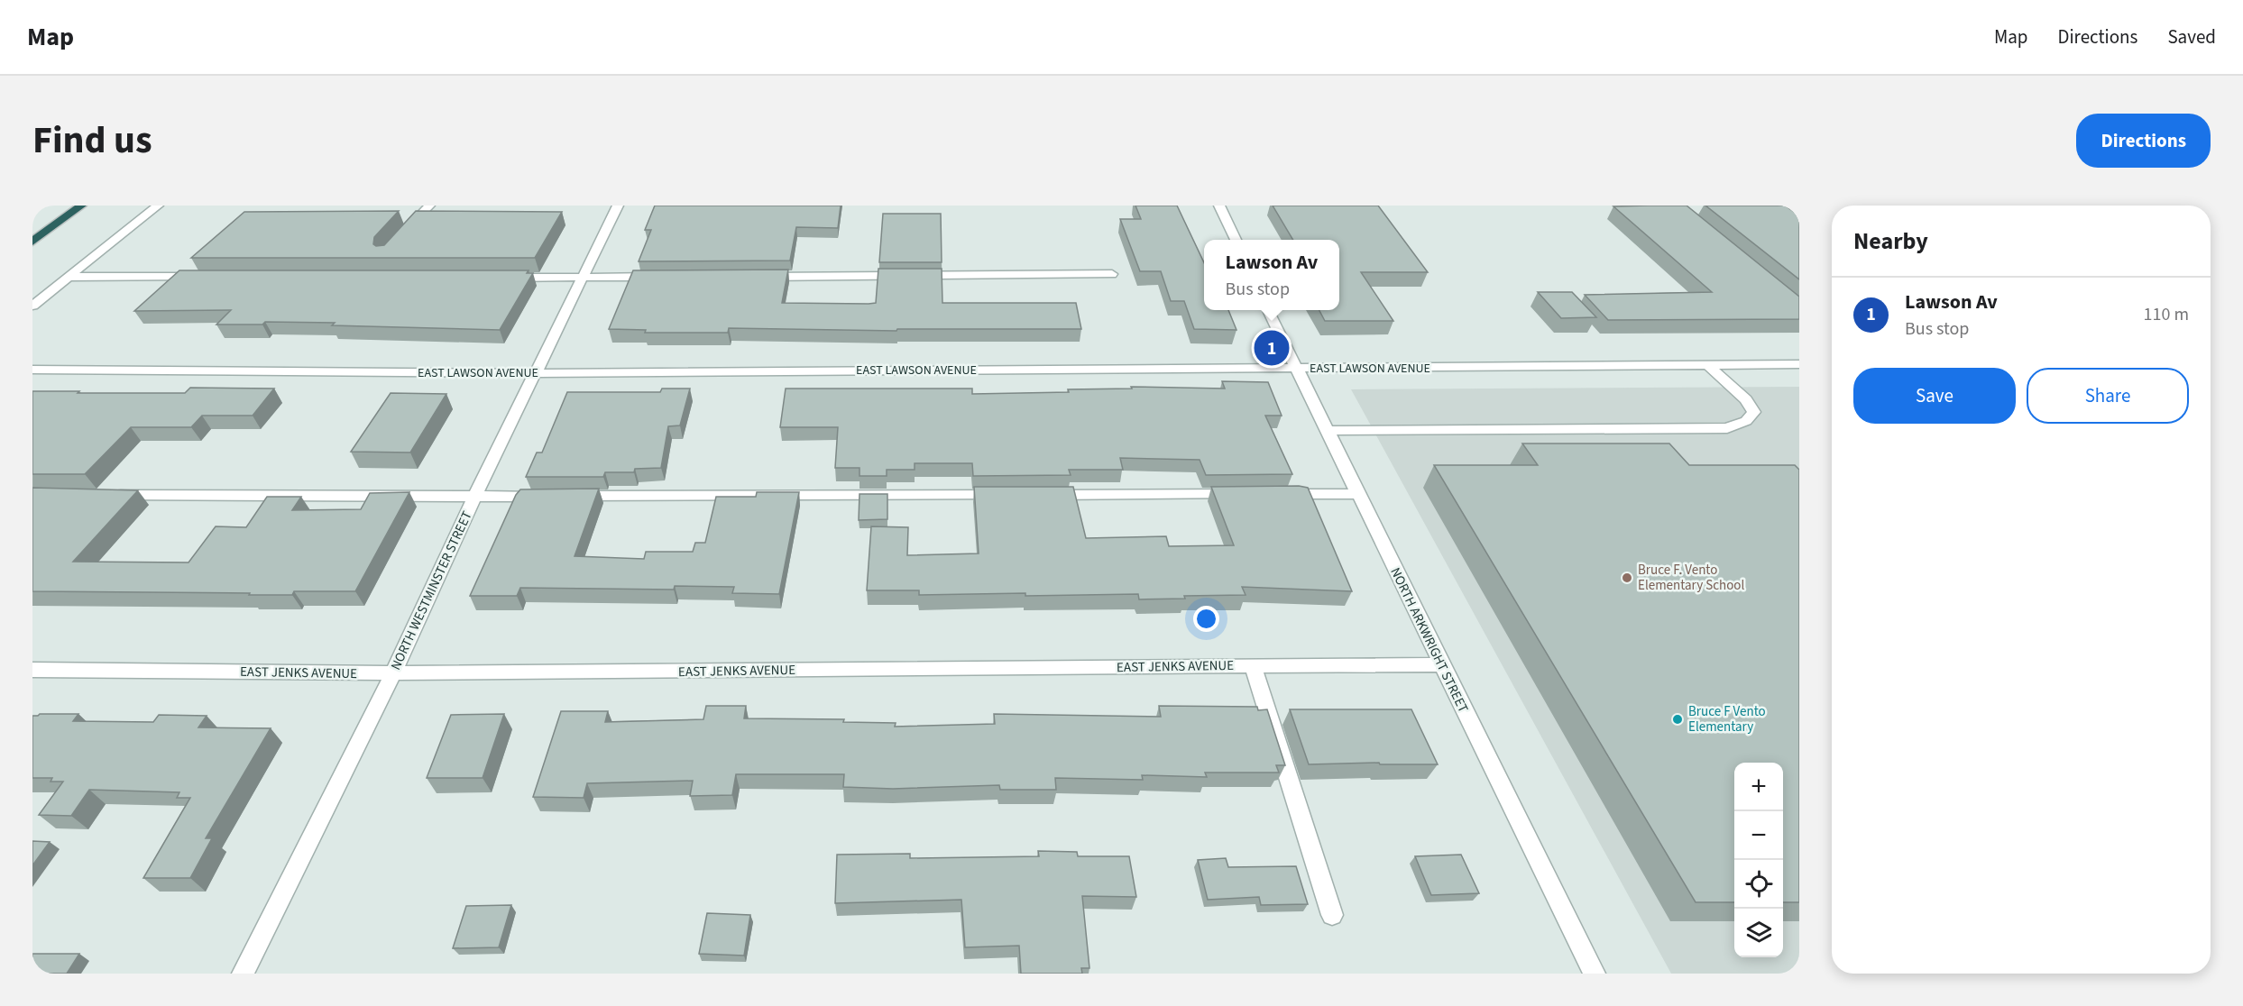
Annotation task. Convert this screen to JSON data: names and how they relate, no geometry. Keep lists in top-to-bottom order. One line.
{"streets":{"street":["EAST LAWSON AVENUE","NORTH WESTMINSTER STREET","NORTH ARKWRIGHT STREET","EAST JENKS AVENUE"]},"crossings":[["EAST LAWSON AVENUE","NORTH WESTMINSTER STREET"],["EAST LAWSON AVENUE","NORTH ARKWRIGHT STREET"],["NORTH WESTMINSTER STREET","EAST JENKS AVENUE"],["NORTH ARKWRIGHT STREET","EAST JENKS AVENUE"]],"places":["Bruce F. Vento Elementary School","Bruce F Vento Elementary"],"page":{"header":"Map","nav":["Map","Directions","Saved"],"title":"Find us","buttons":["Directions",["Save","Share"]],"heading":"Nearby","popup":["Lawson Av","Bus stop"],"list":[{"mark":"1","name":"Lawson Av","note":"Bus stop","value":"110 m"}],"pins":"1","map_buttons":["+","−"]}}
